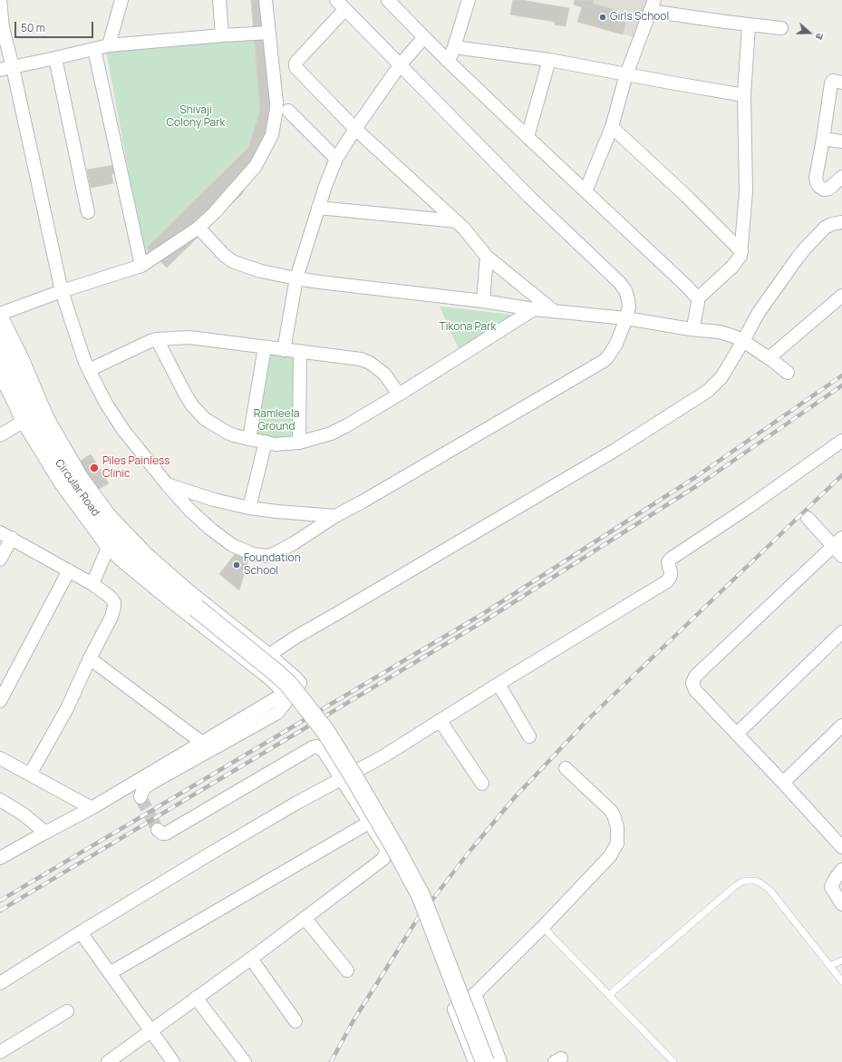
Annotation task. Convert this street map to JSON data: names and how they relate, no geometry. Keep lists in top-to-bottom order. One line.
{"streets":{"main road":["Circular Road"]},"parks":["Shivaji Colony Park","Tikona Park","Ramleela Ground"],"places":["Girls School","Piles Painless Clinic","Foundation School"],"scale_bar":"50 m","north":"right"}
